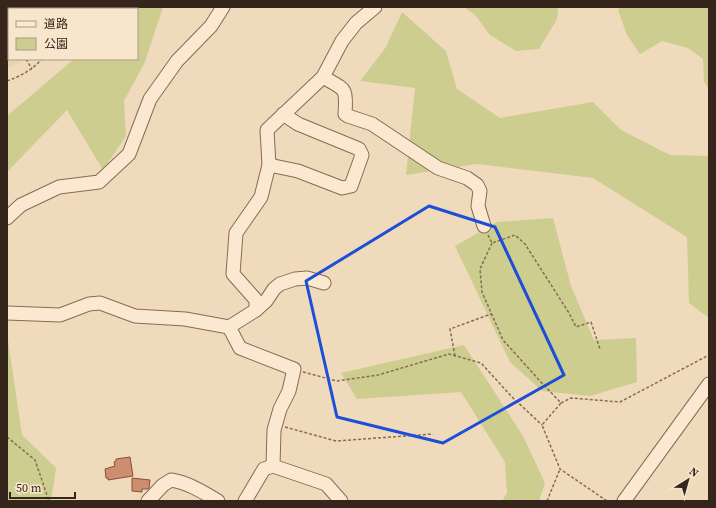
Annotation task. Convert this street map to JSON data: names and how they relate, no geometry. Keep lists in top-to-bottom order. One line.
{"legend":["道路","公園"],"scale_bar":"50 m","north":"top right"}
